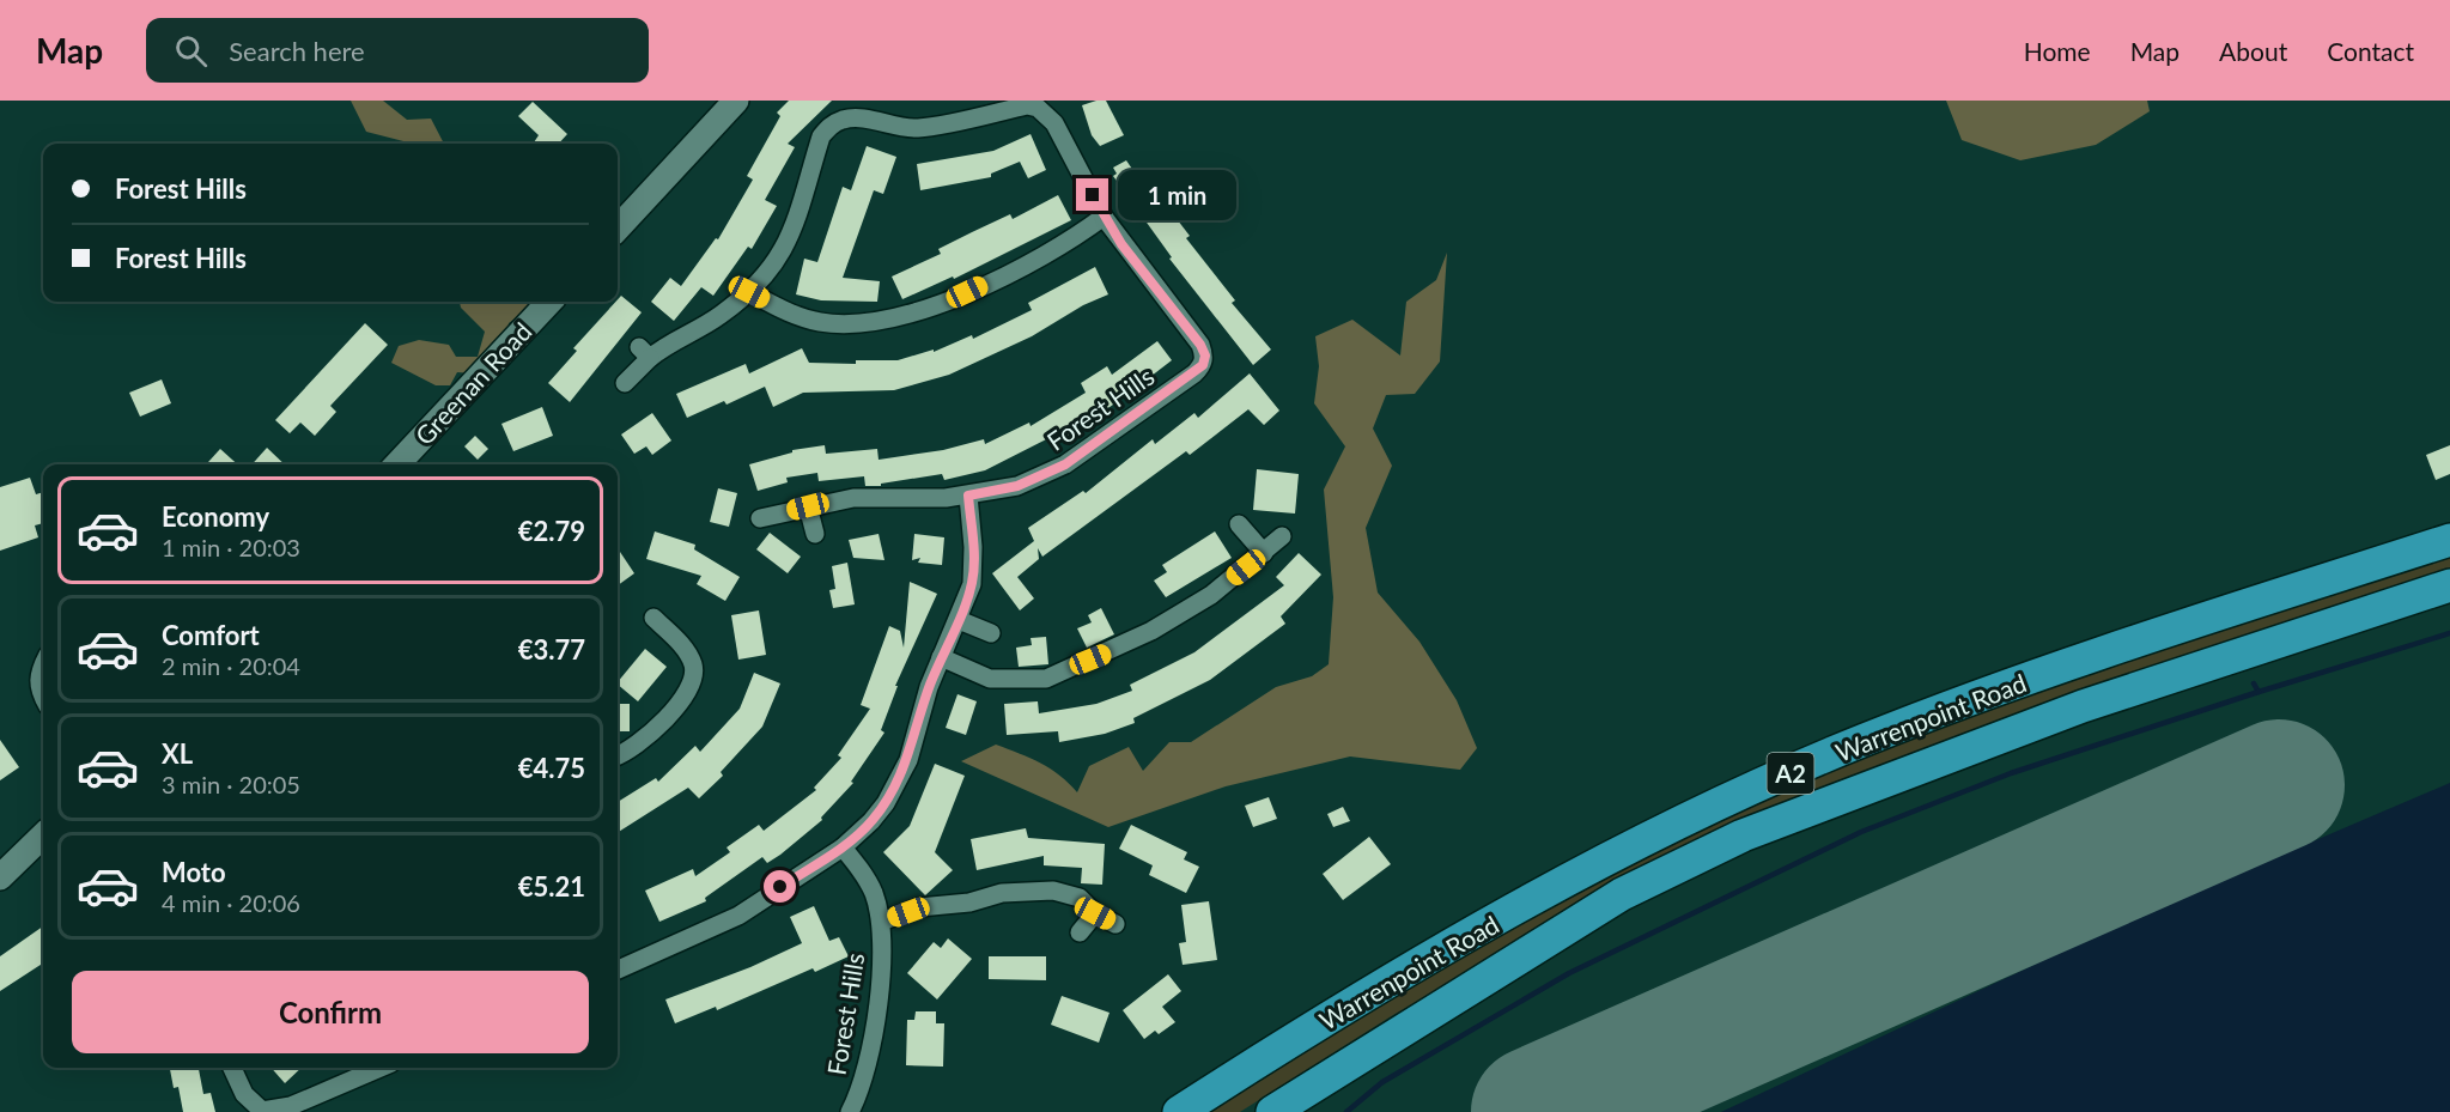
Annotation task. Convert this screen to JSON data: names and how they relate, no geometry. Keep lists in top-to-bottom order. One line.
{"streets":{"highway":["Warrenpoint Road","A2"],"street":["Greenan Road","Forest Hills"]},"page":{"header":"Map","search":"Search here","nav":["Home","Map","About","Contact"],"banner":["Forest Hills","Forest Hills"],"bubble":"1 min","list":[{"name":"Economy","note":"1 min · 20:03","value":"€2.79"},{"name":"Comfort","note":"2 min · 20:04","value":"€3.77"},{"name":"XL","note":"3 min · 20:05","value":"€4.75"},{"name":"Moto","note":"4 min · 20:06","value":"€5.21"}],"buttons":"Confirm"}}
